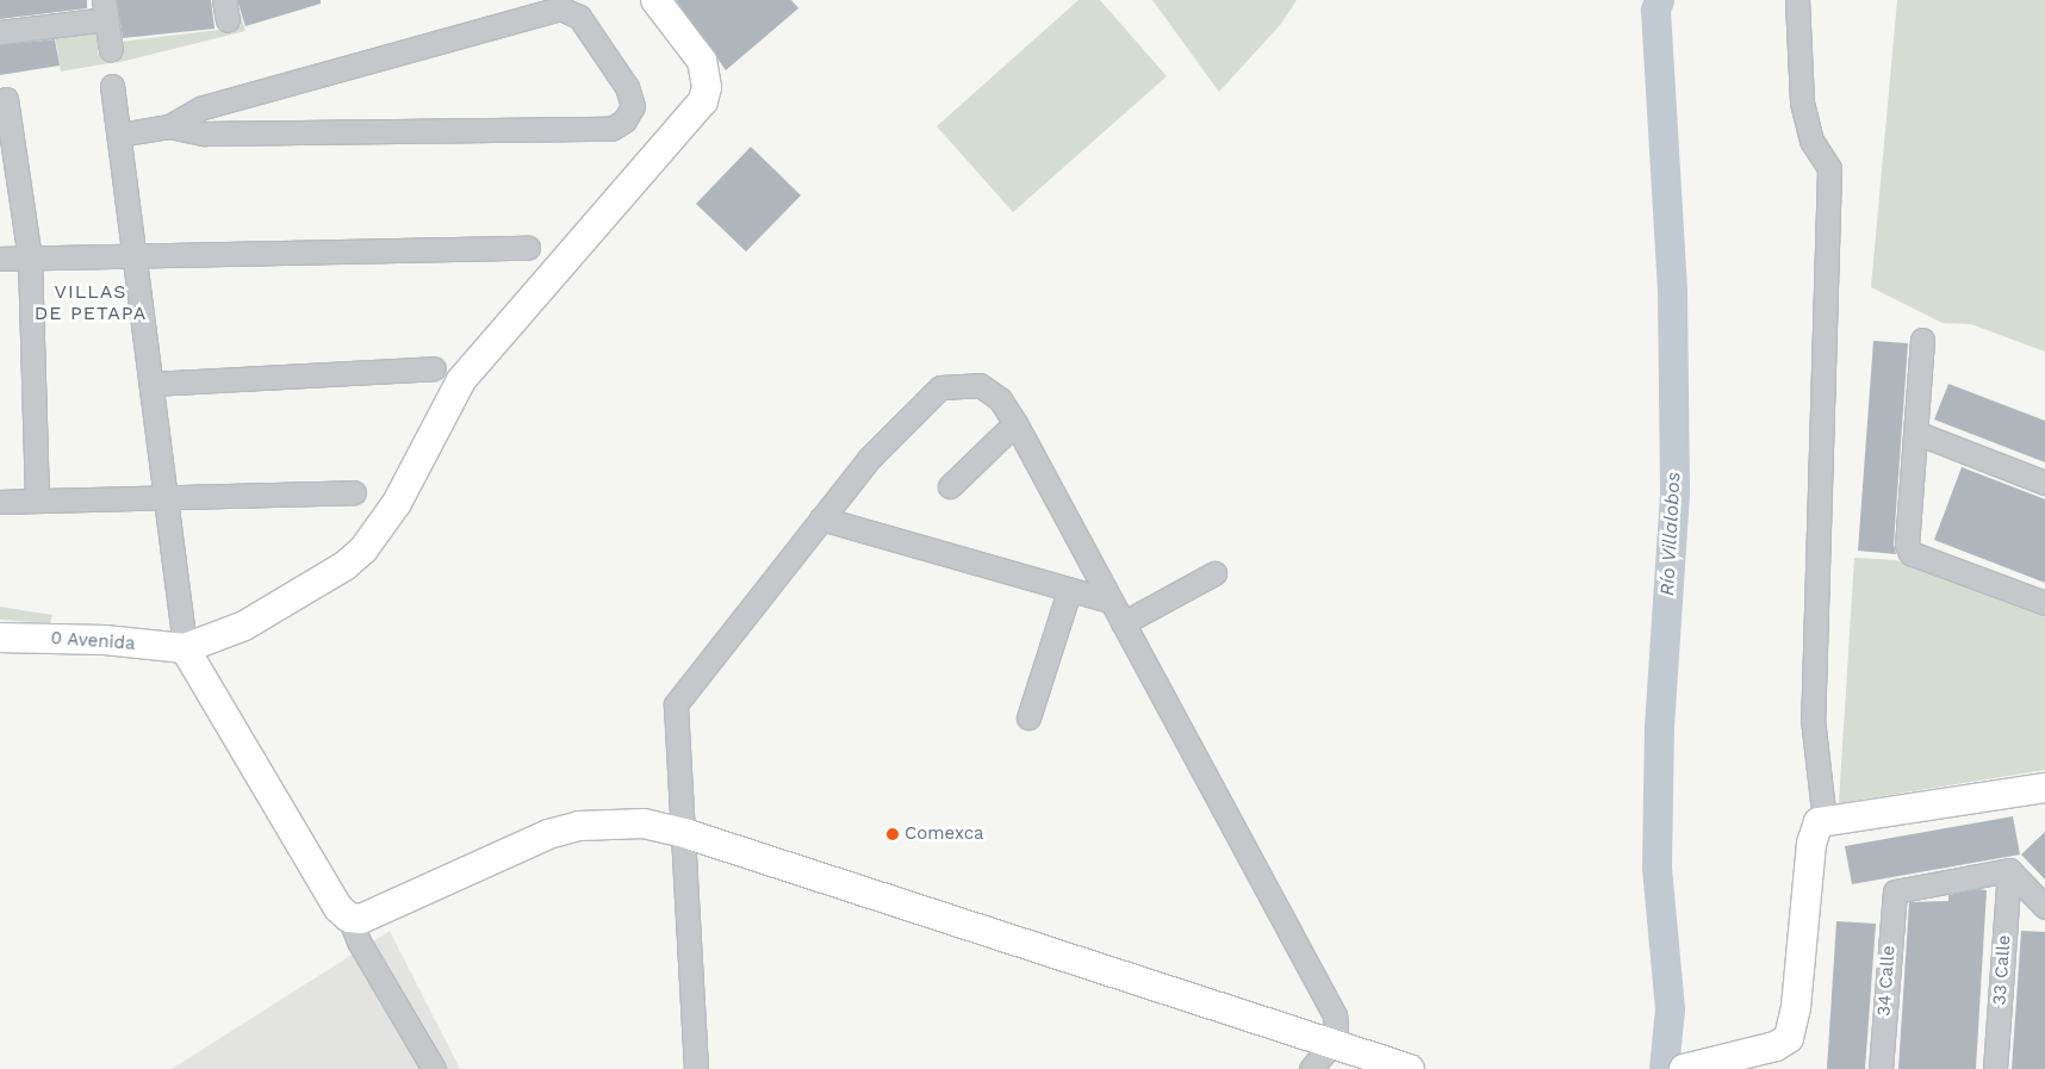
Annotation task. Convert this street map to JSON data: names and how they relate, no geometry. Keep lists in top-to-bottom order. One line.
{"streets":{"main road":["0 Avenida"],"street":["33 Calle","34 Calle"]},"crossings":[["33 Calle","34 Calle"]],"districts":["VILLAS DE PETAPA"],"water":["Río Villalobos"],"places":["Comexca"]}
